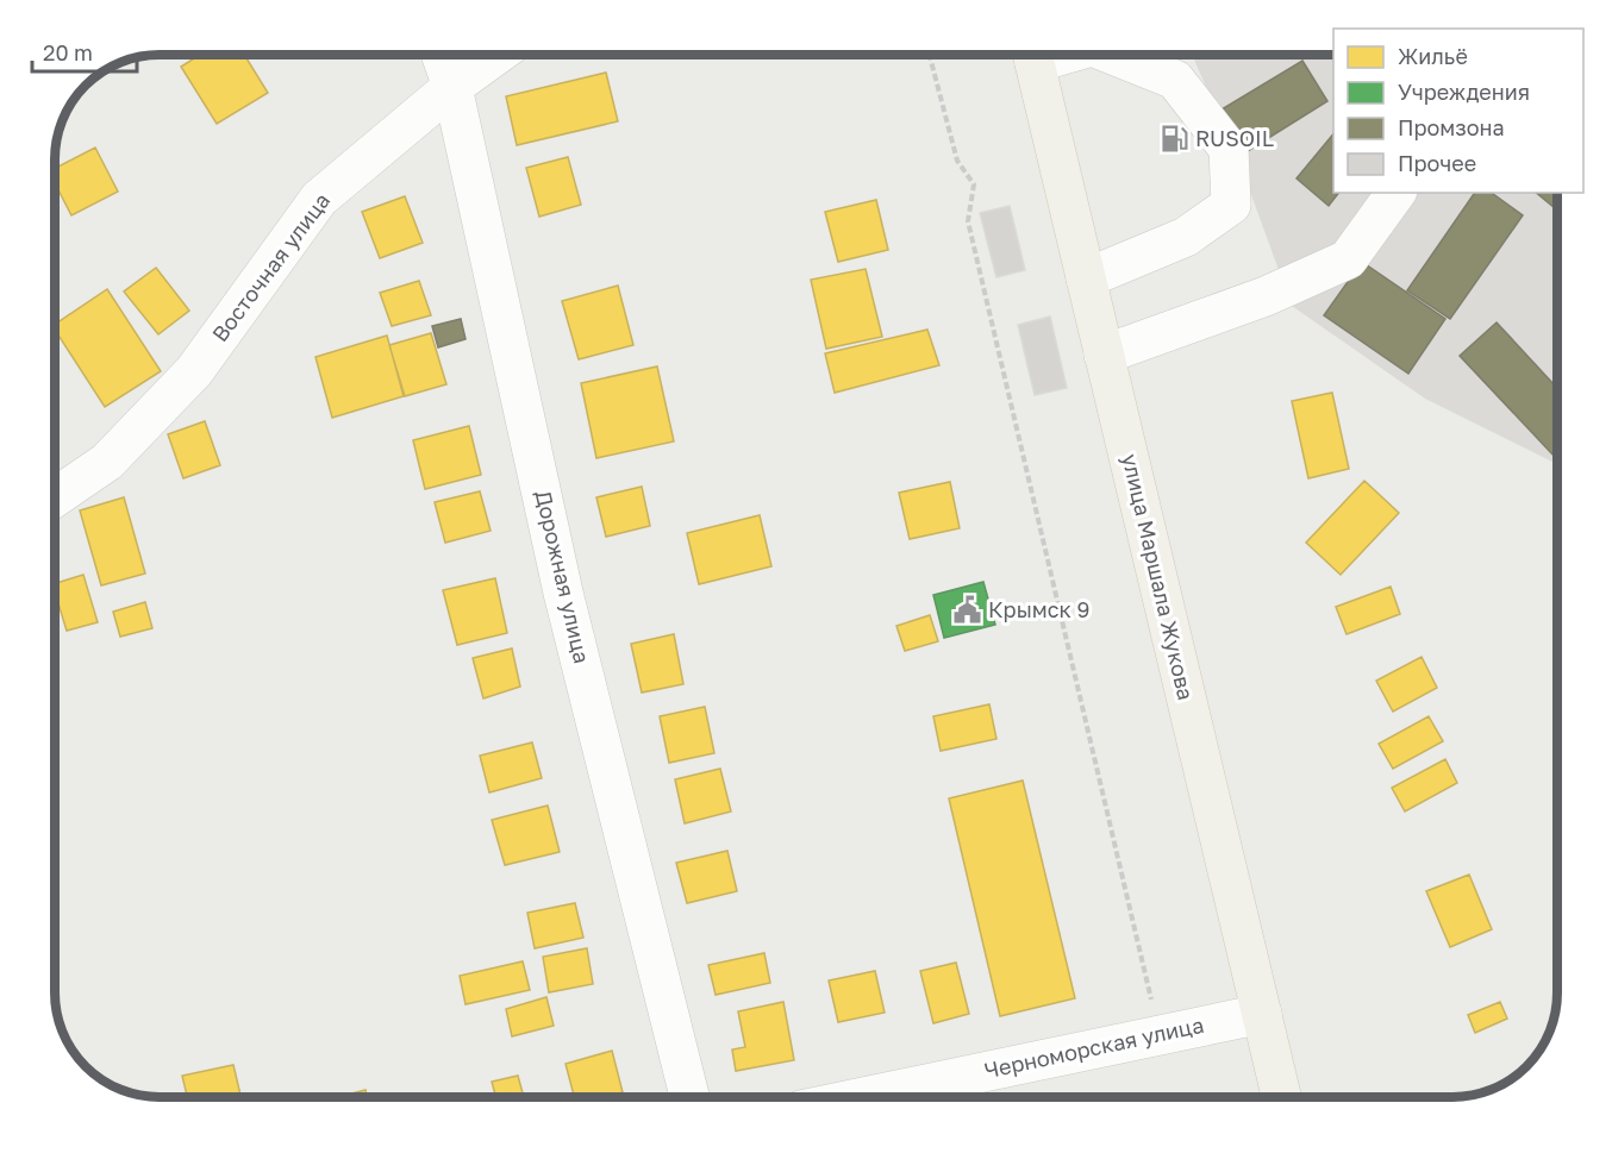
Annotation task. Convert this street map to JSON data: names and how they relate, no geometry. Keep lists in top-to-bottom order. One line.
{"streets":{"main road":["улица Маршала Жукова"],"street":["Восточная улица","Дорожная улица","Черноморская улица"]},"crossings":[["Восточная улица","Дорожная улица"],["улица Маршала Жукова","Черноморская улица"]],"places":{"fuel station":["RUSOIL"],"public building":["Крымск 9"]},"legend":["Жильё","Учреждения","Промзона","Прочее"],"scale_bar":"20 m"}
